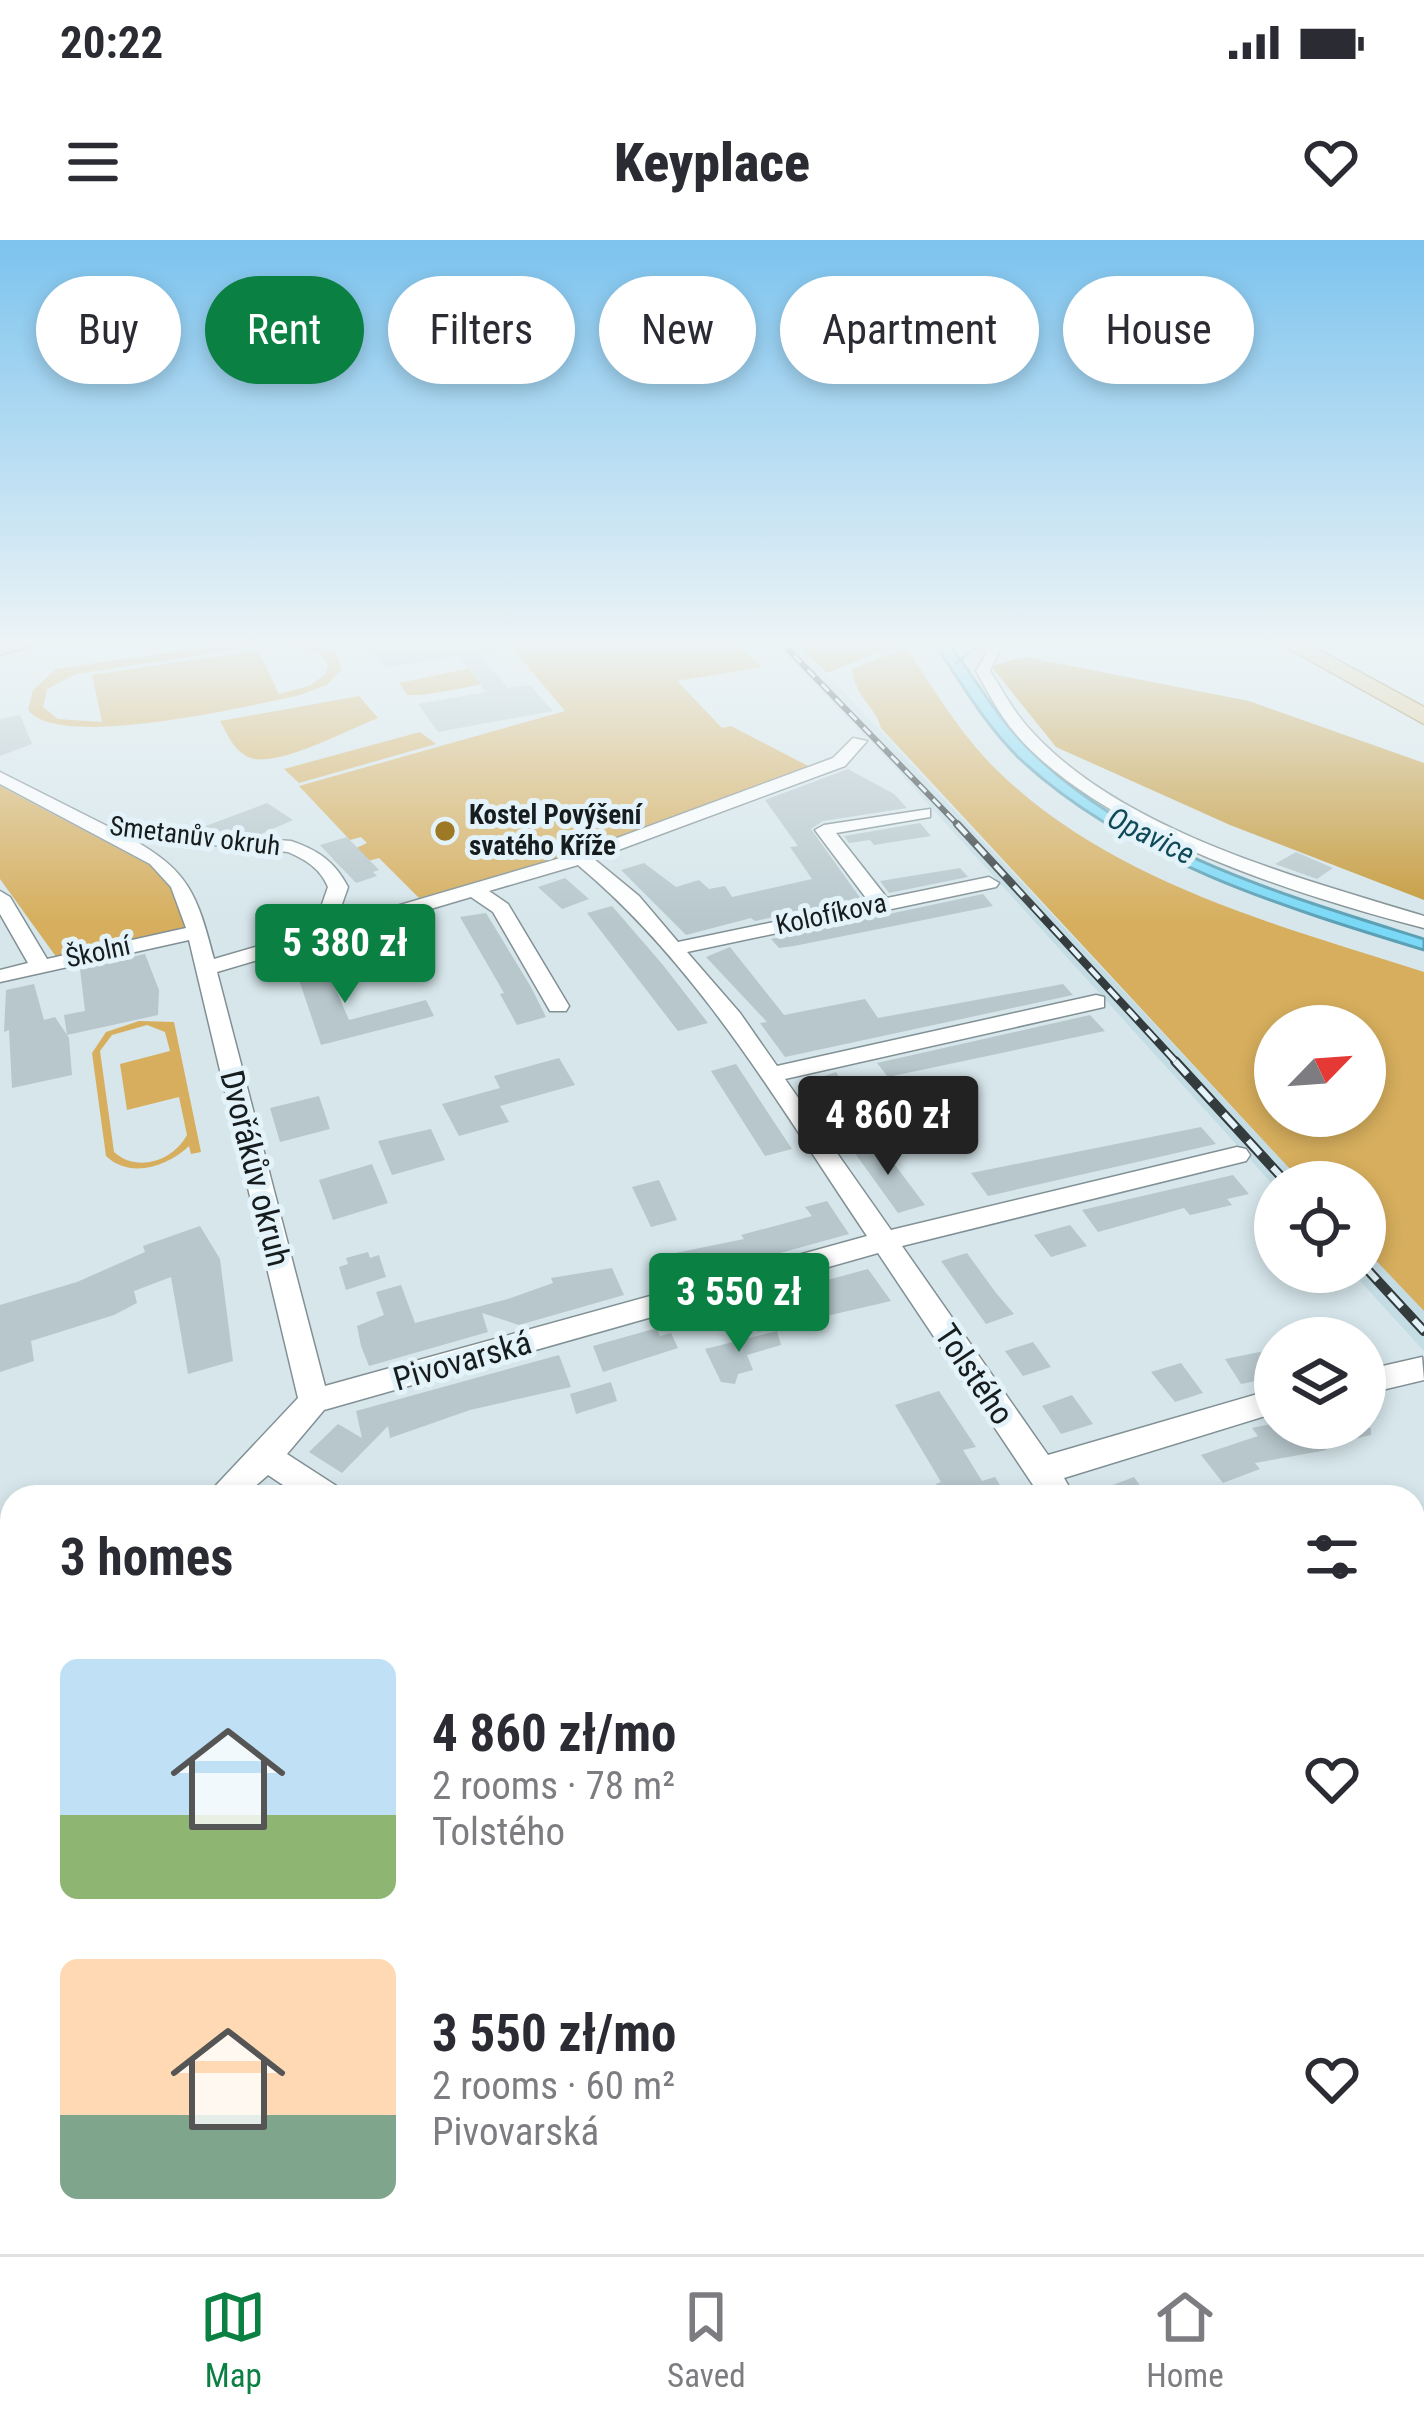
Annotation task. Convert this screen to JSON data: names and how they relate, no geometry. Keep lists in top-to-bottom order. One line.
{"streets":{"street":["Smetanův okruh","Kolofíkova","Školní","Dvořákův okruh","Pivovarská","Tolstého"]},"crossings":[["Smetanův okruh","Dvořákův okruh"],["Kolofíkova","Tolstého"],["Školní","Dvořákův okruh"],["Dvořákův okruh","Pivovarská"],["Pivovarská","Tolstého"]],"water":["Opavice"],"places":["Kostel Povýšení svatého Kříže"],"north":"top right","page":{"status":"20:22","header":"Keyplace","chip":["Buy","Rent","Filters","New","Apartment","House"],"price":["5 380 zł","4 860 zł","3 550 zł"],"heading":"3 homes","list":[{"name":"4 860 zł/mo","note":"2 rooms · 78 m² · Tolstého"},{"name":"3 550 zł/mo","note":"2 rooms · 60 m² · Pivovarská"}],"tabs":["Map","Saved","Home"]}}
